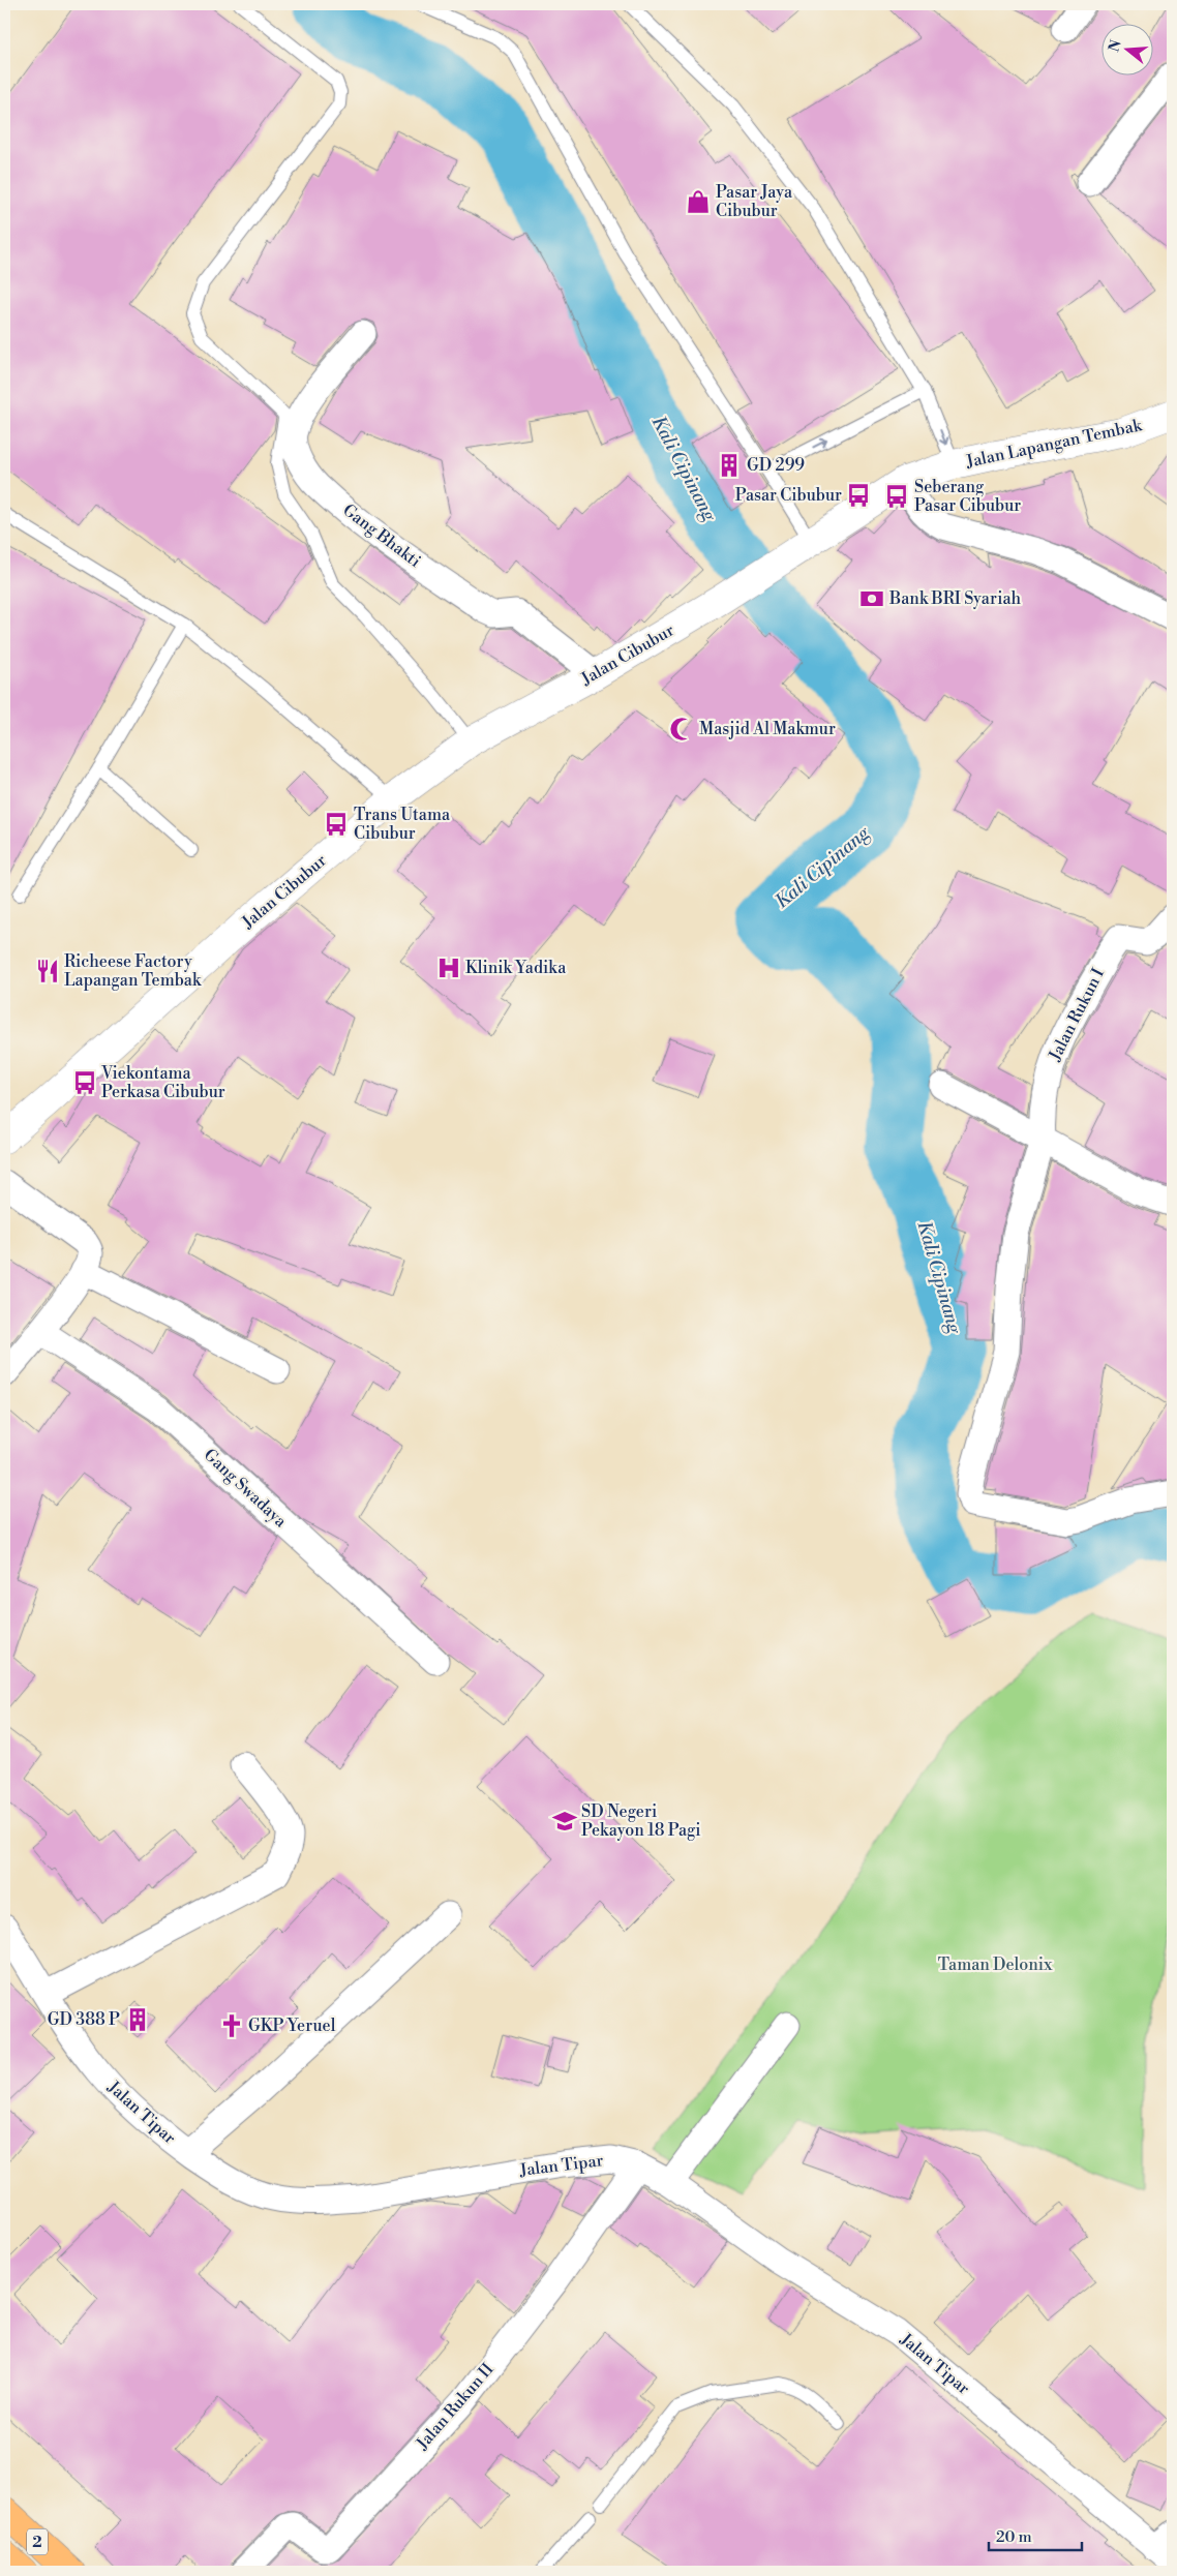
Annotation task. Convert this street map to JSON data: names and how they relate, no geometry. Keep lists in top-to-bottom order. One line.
{"streets":{"highway":["2"],"street":["Jalan Lapangan Tembak","Gang Bhakti","Jalan Cibubur","Jalan Rukun I","Gang Swadaya","Jalan Tipar","Jalan Rukun II"]},"crossings":[["Jalan Lapangan Tembak","Jalan Cibubur"],["Gang Bhakti","Jalan Cibubur"],["Jalan Tipar","Jalan Rukun II"]],"water":["Kali Cipinang"],"parks":["Taman Delonix"],"places":{"shop":["Pasar Jaya Cibubur"],"building":["GD 299","GD 388 P"],"bus stop":["Pasar Cibubur","Seberang Pasar Cibubur","Trans Utama Cibubur","Viekontama Perkasa Cibubur"],"bank":["Bank BRI Syariah"],"mosque":["Masjid Al Makmur"],"hospital":["Klinik Yadika"],"restaurant":["Richeese Factory Lapangan Tembak"],"school or university":["SD Negeri Pekayon 18 Pagi"],"church":["GKP Yeruel"]},"scale_bar":"20 m","north":"left"}
